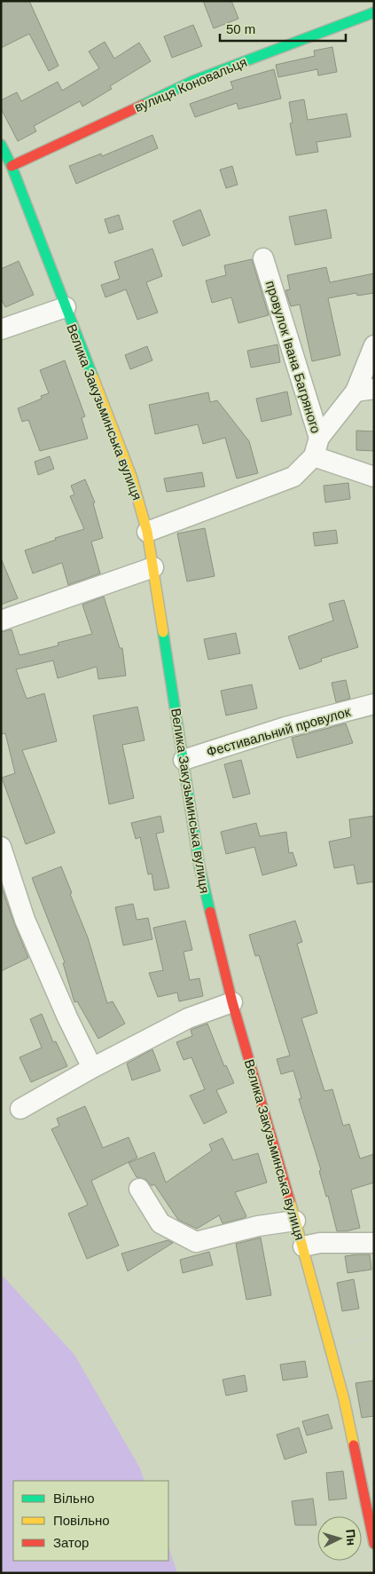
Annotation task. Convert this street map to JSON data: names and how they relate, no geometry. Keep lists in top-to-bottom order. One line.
{"streets":{"street":["вулиця Коновальця","провулок Івана Багряного","Велика Закузьминська вулиця","Фестивальний провулок"]},"crossings":[["вулиця Коновальця","Велика Закузьминська вулиця"],["провулок Івана Багряного","Велика Закузьминська вулиця"],["Велика Закузьминська вулиця","Фестивальний провулок"]],"legend":["Вільно","Повільно","Затор"],"scale_bar":"50 m","north":"right"}
